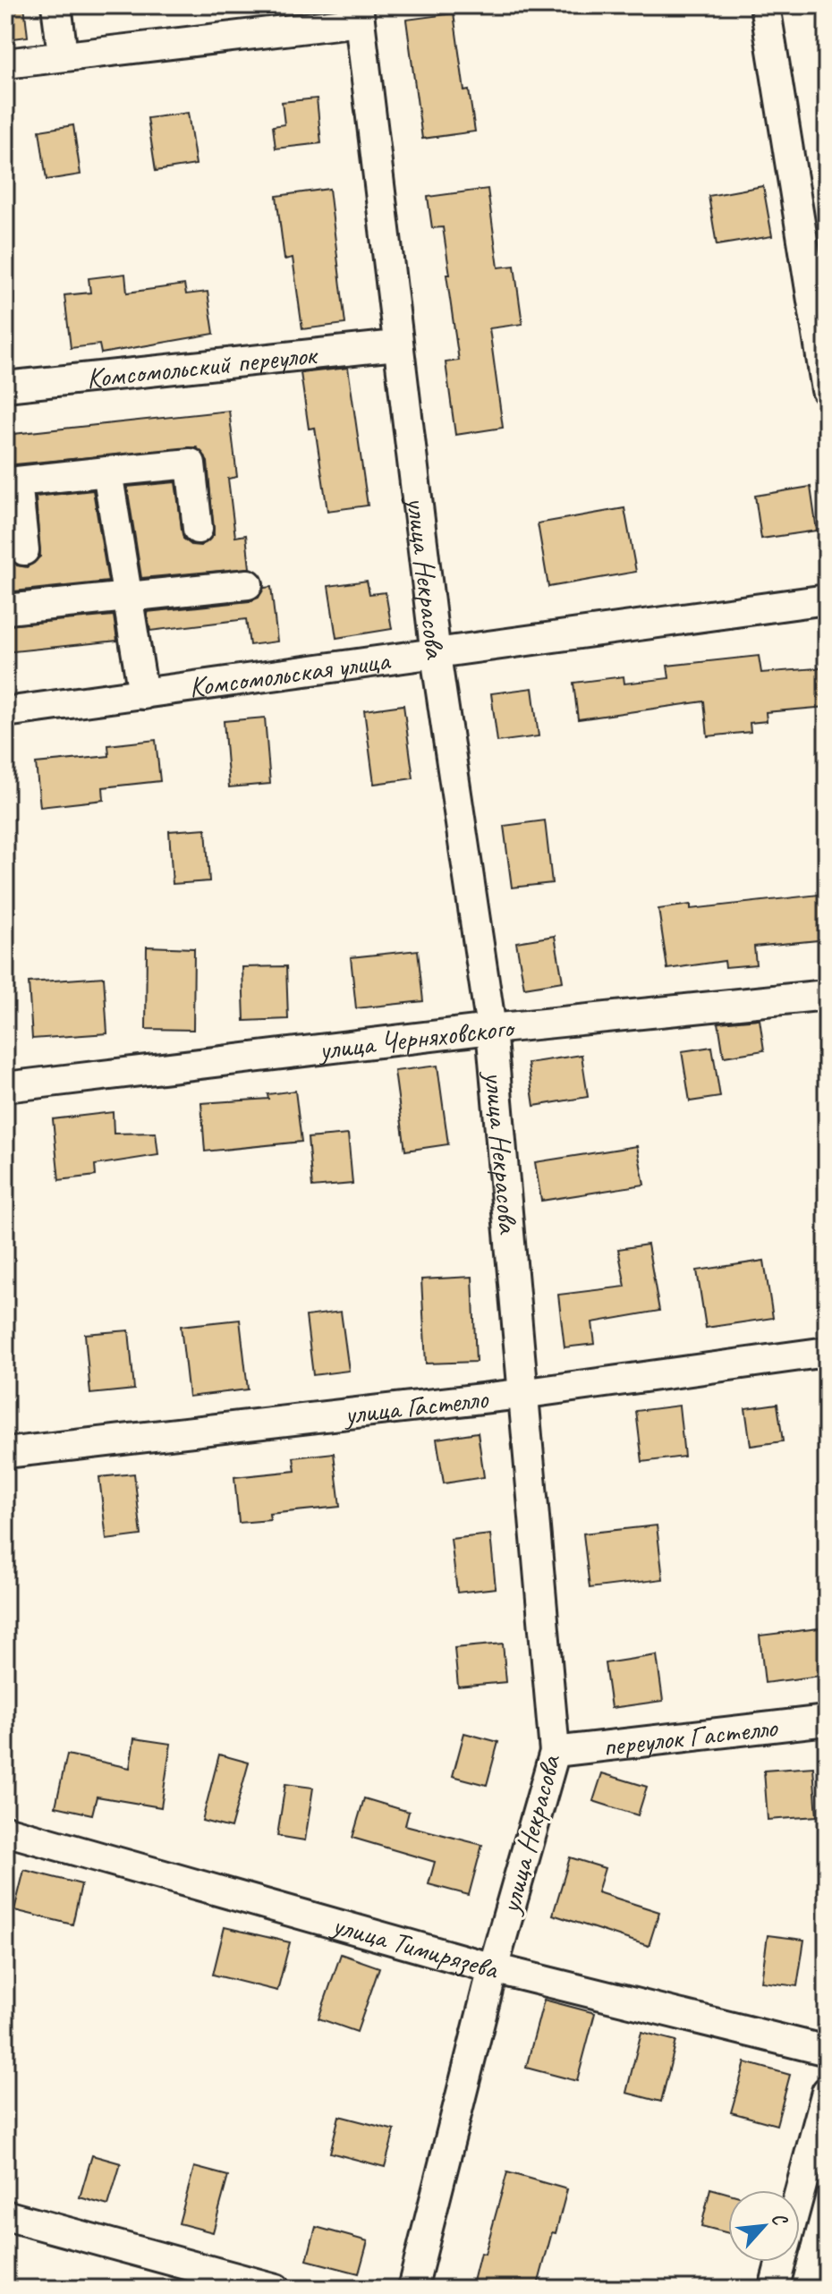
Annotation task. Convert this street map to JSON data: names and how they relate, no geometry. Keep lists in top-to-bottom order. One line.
{"streets":{"street":["Комсомольский переулок","улица Некрасова","Комсомольская улица","улица Черняховского","улица Гастелло","переулок Гастелло","улица Тимирязева"]},"crossings":[["Комсомольский переулок","улица Некрасова"],["улица Некрасова","Комсомольская улица"],["улица Некрасова","улица Черняховского"],["улица Некрасова","улица Гастелло"],["улица Некрасова","переулок Гастелло"],["улица Некрасова","улица Тимирязева"]],"north":"top right"}
